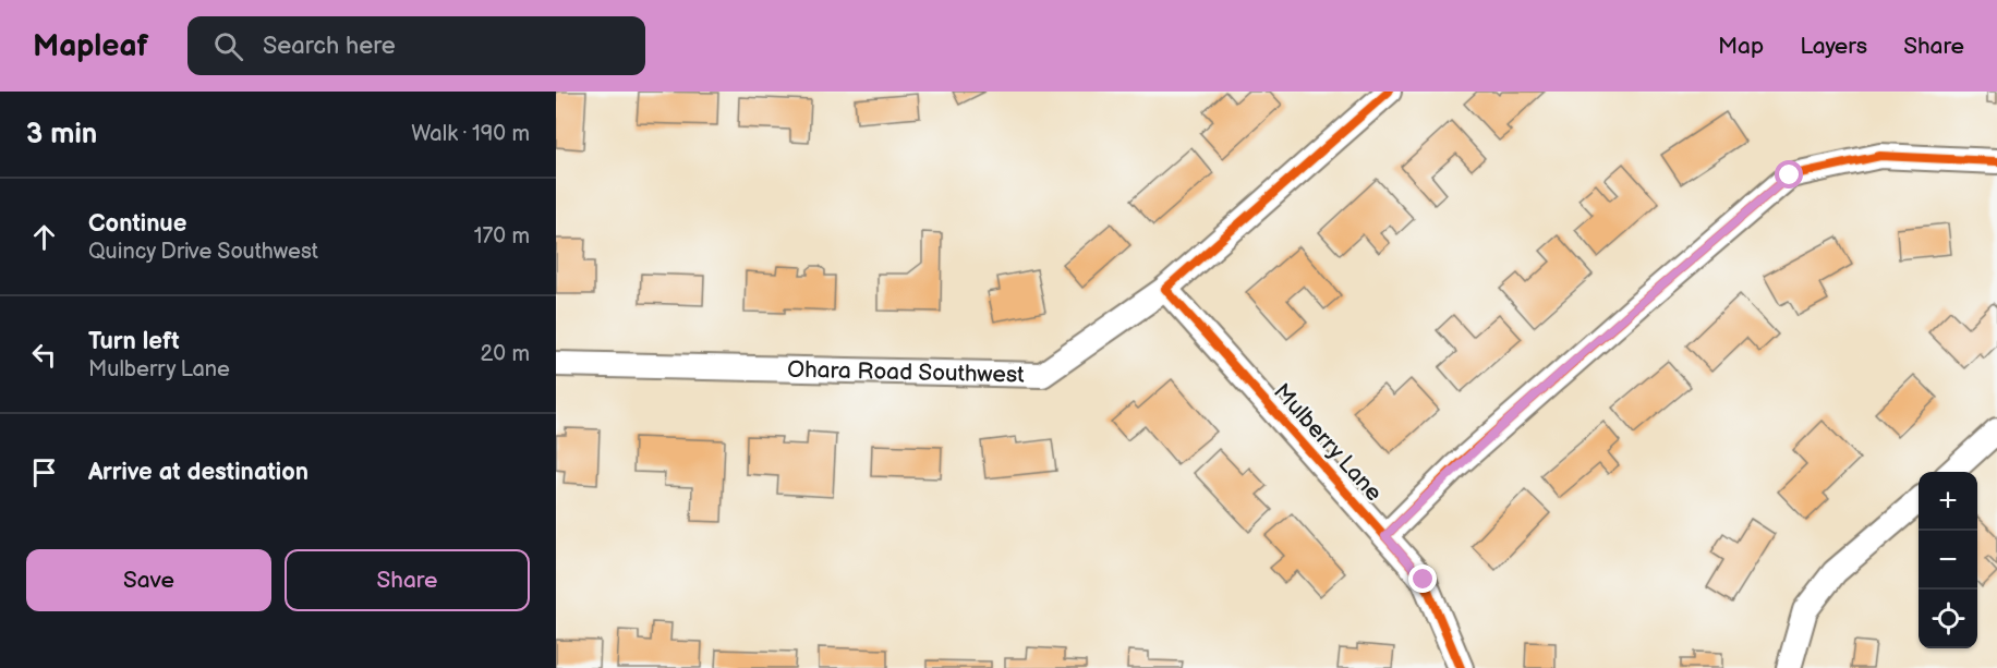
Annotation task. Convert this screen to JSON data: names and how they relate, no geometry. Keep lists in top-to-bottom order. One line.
{"streets":{"street":["Ohara Road Southwest","Mulberry Lane"]},"crossings":[["Ohara Road Southwest","Mulberry Lane"]],"page":{"header":"Mapleaf","search":"Search here","nav":["Map","Layers","Share"],"heading":["3 min","Walk · 190 m"],"list":[["Continue","Quincy Drive Southwest","170 m"],["Turn left","Mulberry Lane","20 m"],"Arrive at destination"],"map_buttons":["+","−"],"buttons":["Save","Share"]}}
